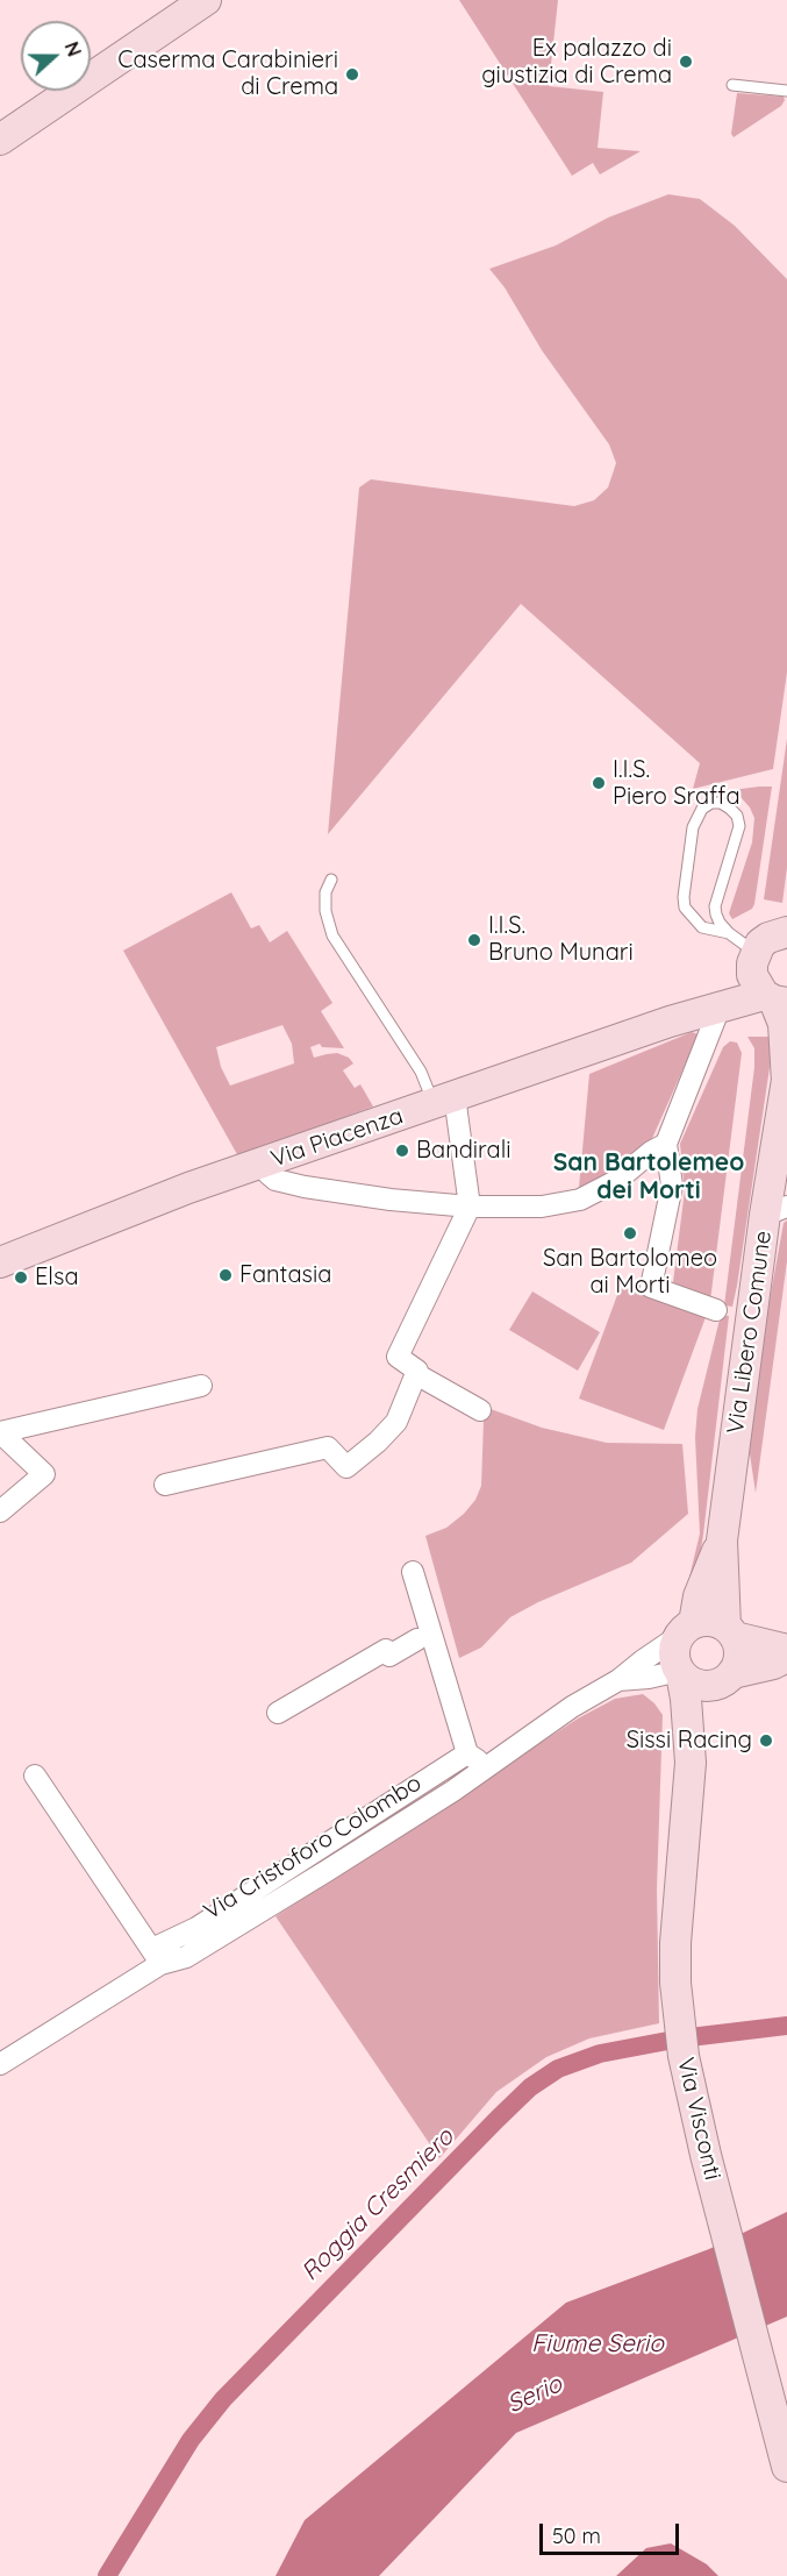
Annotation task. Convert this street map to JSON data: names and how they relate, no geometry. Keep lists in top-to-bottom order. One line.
{"streets":{"main road":["Via Piacenza","Via Libero Comune","Via Visconti"],"street":["Via Cristoforo Colombo"]},"crossings":[["Via Piacenza","Via Libero Comune"],["Via Libero Comune","Via Cristoforo Colombo"],["Via Libero Comune","Via Visconti"],["Via Cristoforo Colombo","Via Visconti"]],"districts":["San Bartolemeo dei Morti"],"water":["Roggia Cresmiero","Fiume Serio","Serio"],"places":["Ex palazzo di giustizia di Crema","Caserma Carabinieri di Crema","I.I.S. Piero Sraffa","I.I.S. Bruno Munari","Bandirali","San Bartolomeo ai Morti","Fantasia","Elsa","Sissi Racing"],"scale_bar":"50 m","north":"right"}
